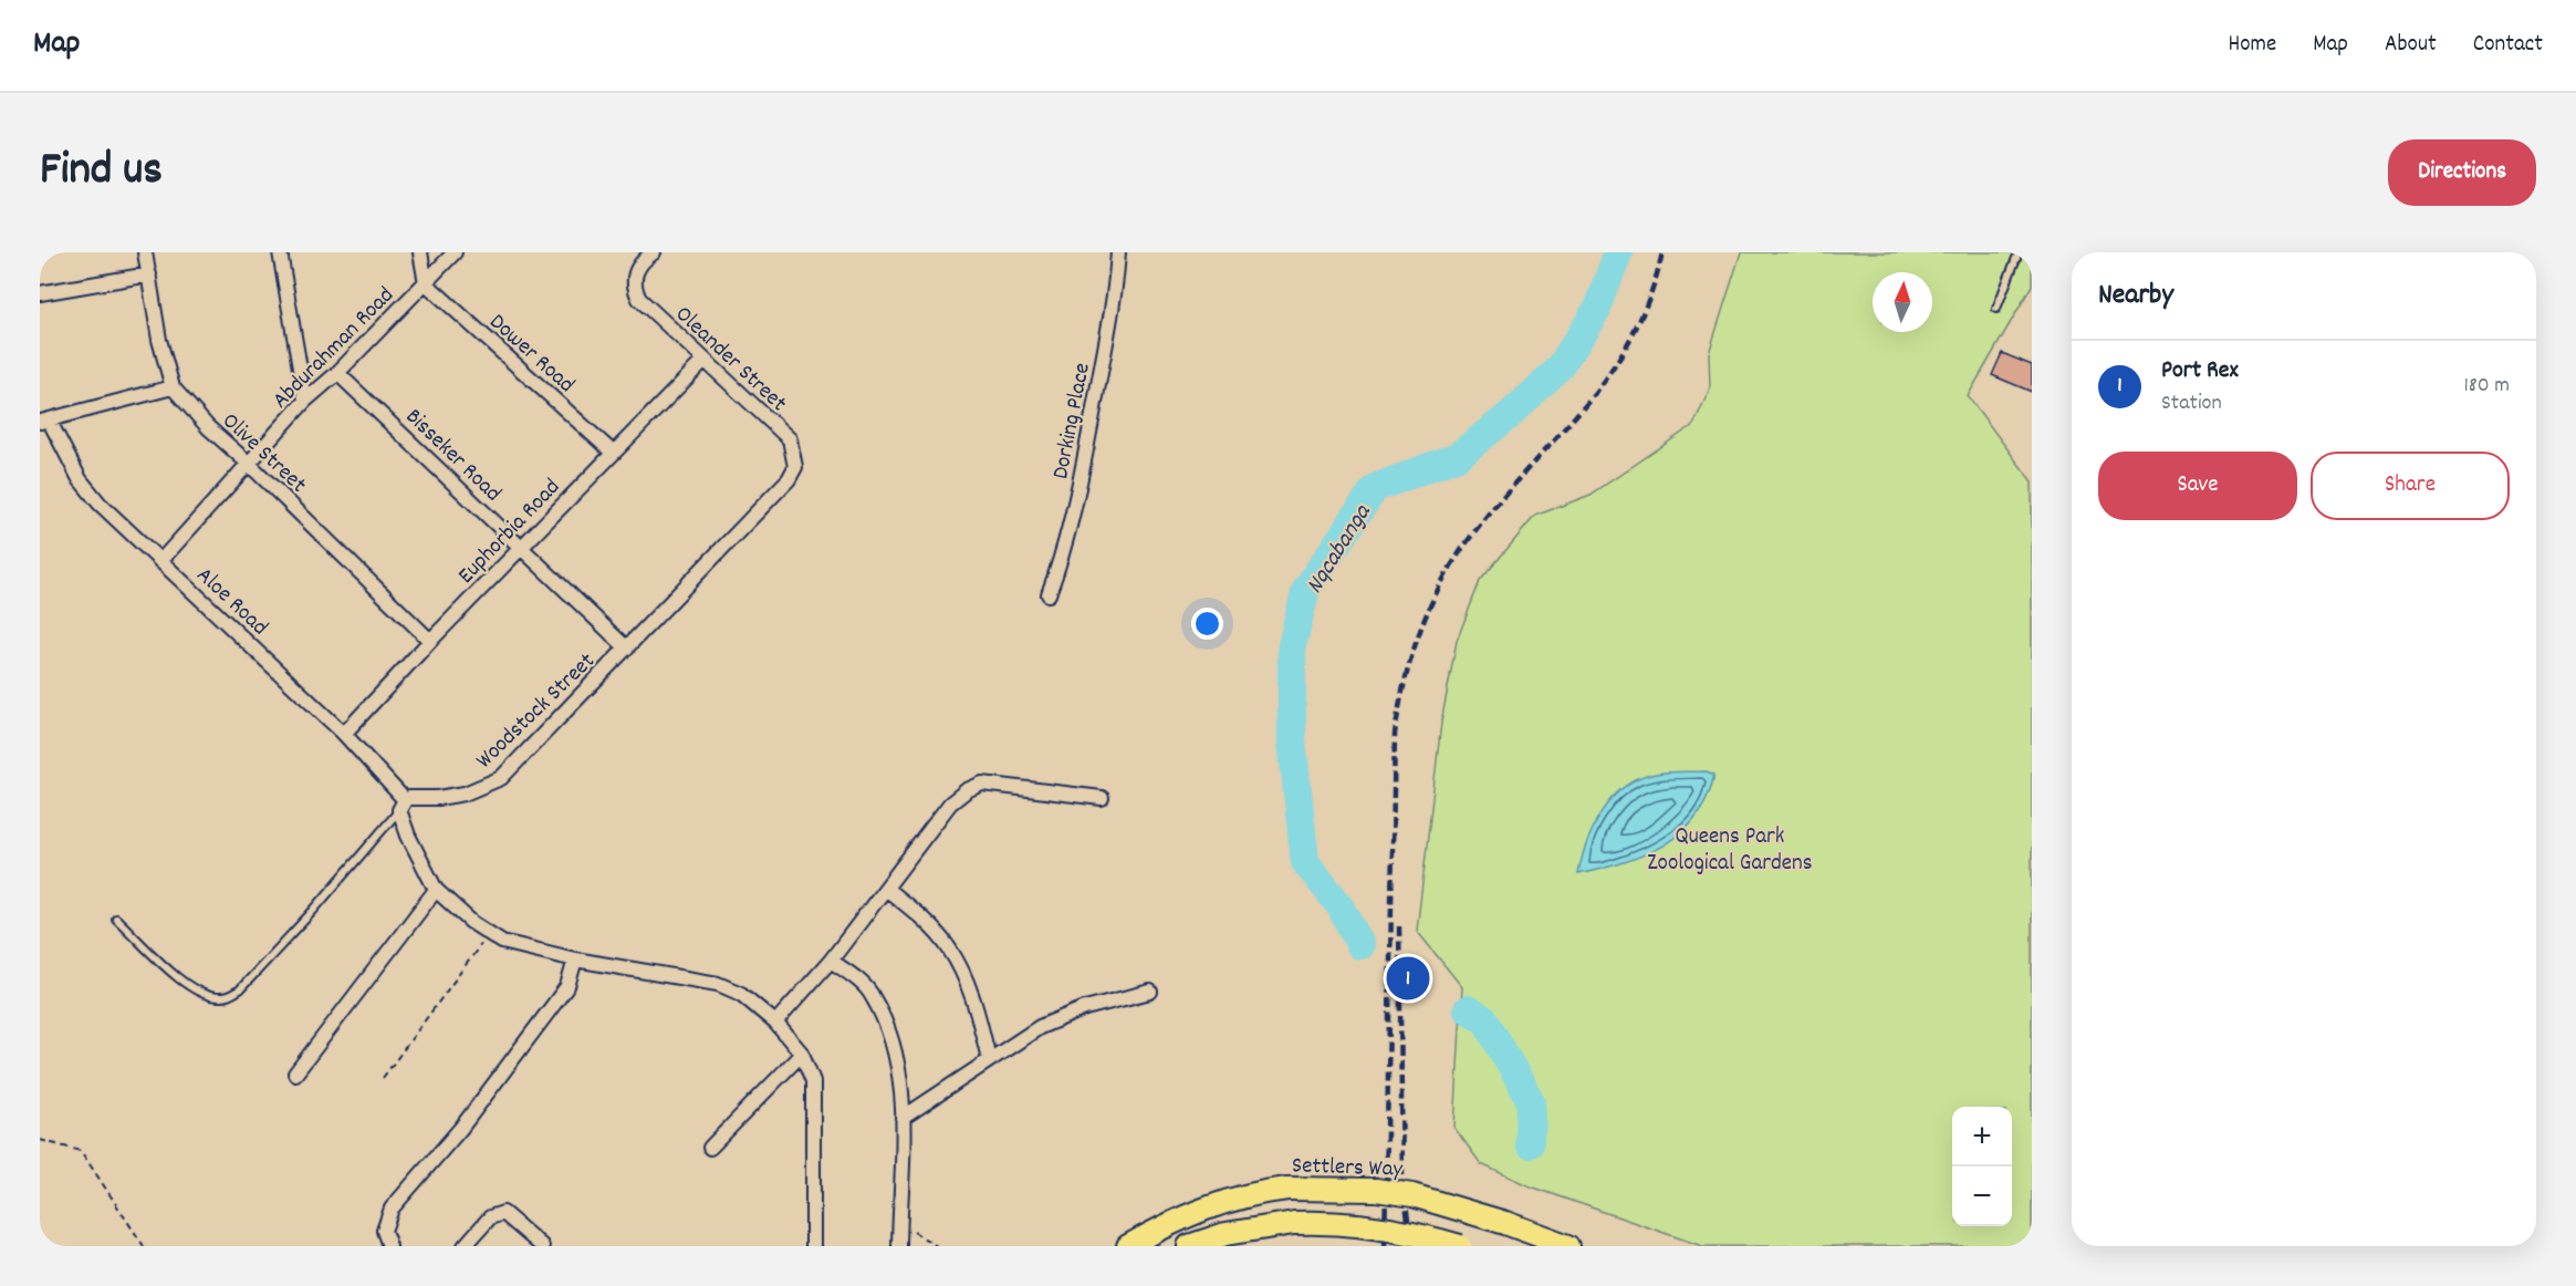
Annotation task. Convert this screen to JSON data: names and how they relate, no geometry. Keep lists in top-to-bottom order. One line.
{"streets":{"main road":["Settlers Way"],"street":["Abdurahman Road","Dower Road","Oleander Street","Dorking Place","Olive Street","Bisseker Road","Euphorbia Road","Aloe Road","Woodstock Street"]},"crossings":[["Abdurahman Road","Dower Road"],["Abdurahman Road","Olive Street"],["Abdurahman Road","Bisseker Road"],["Abdurahman Road","Aloe Road"],["Dower Road","Euphorbia Road"],["Oleander Street","Euphorbia Road"],["Oleander Street","Woodstock Street"],["Olive Street","Euphorbia Road"],["Bisseker Road","Euphorbia Road"],["Bisseker Road","Woodstock Street"],["Euphorbia Road","Aloe Road"],["Aloe Road","Woodstock Street"]],"water":["Nqcabanga"],"parks":["Queens Park Zoological Gardens"],"north":"top","page":{"header":"Map","nav":["Home","Map","About","Contact"],"title":"Find us","buttons":["Directions",["Save","Share"]],"heading":"Nearby","list":[{"mark":"1","name":"Port Rex","note":"Station","value":"180 m"}],"pins":"1","map_buttons":["+","−"]}}
